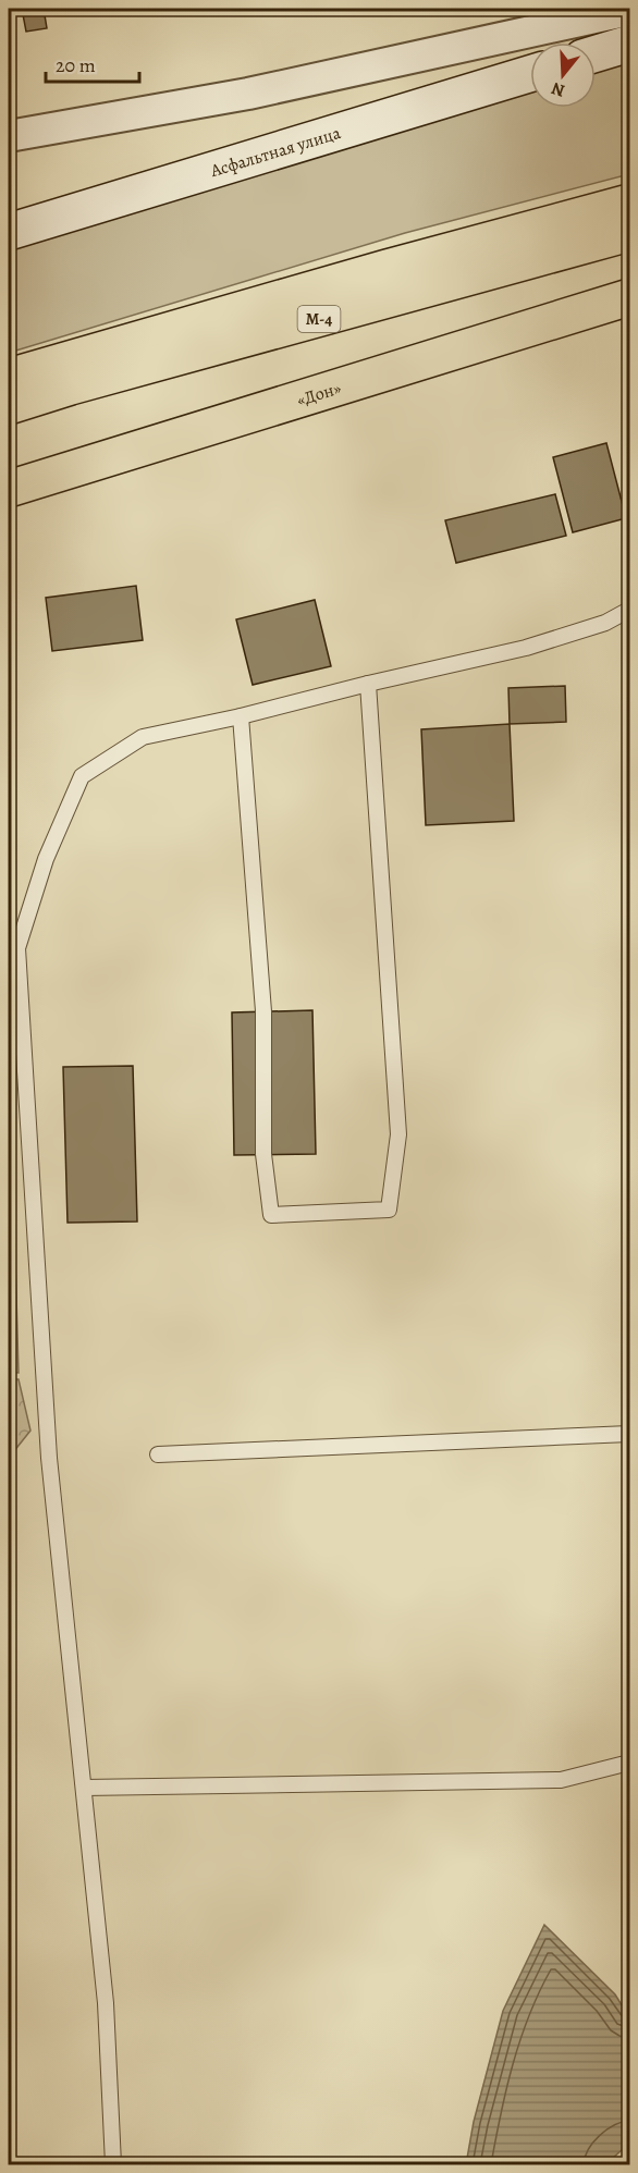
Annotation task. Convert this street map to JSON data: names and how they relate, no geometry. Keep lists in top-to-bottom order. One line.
{"streets":{"highway":["М-4","«Дон»"],"street":["Асфальтная улица"]},"scale_bar":"20 m","north":"bottom"}
